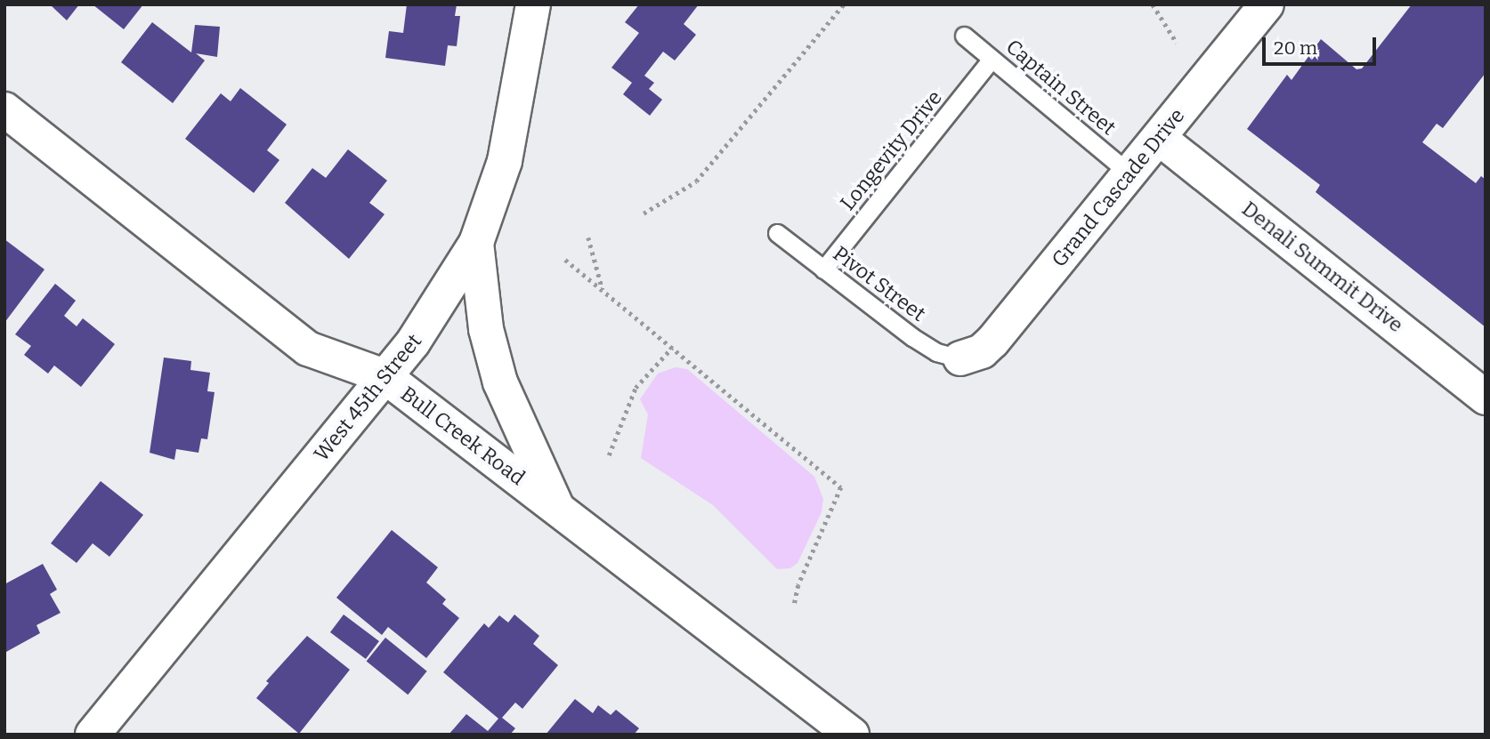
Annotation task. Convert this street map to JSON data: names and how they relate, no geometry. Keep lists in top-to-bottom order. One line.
{"streets":{"street":["Grand Cascade Drive","Denali Summit Drive","West 45th Street","Bull Creek Road"],"lane":["Captain Street","Longevity Drive","Pivot Street"]},"crossings":[["Captain Street","Longevity Drive"],["Captain Street","Grand Cascade Drive"],["Longevity Drive","Pivot Street"],["Grand Cascade Drive","Denali Summit Drive"],["Grand Cascade Drive","Pivot Street"],["West 45th Street","Bull Creek Road"]],"scale_bar":"20 m"}
